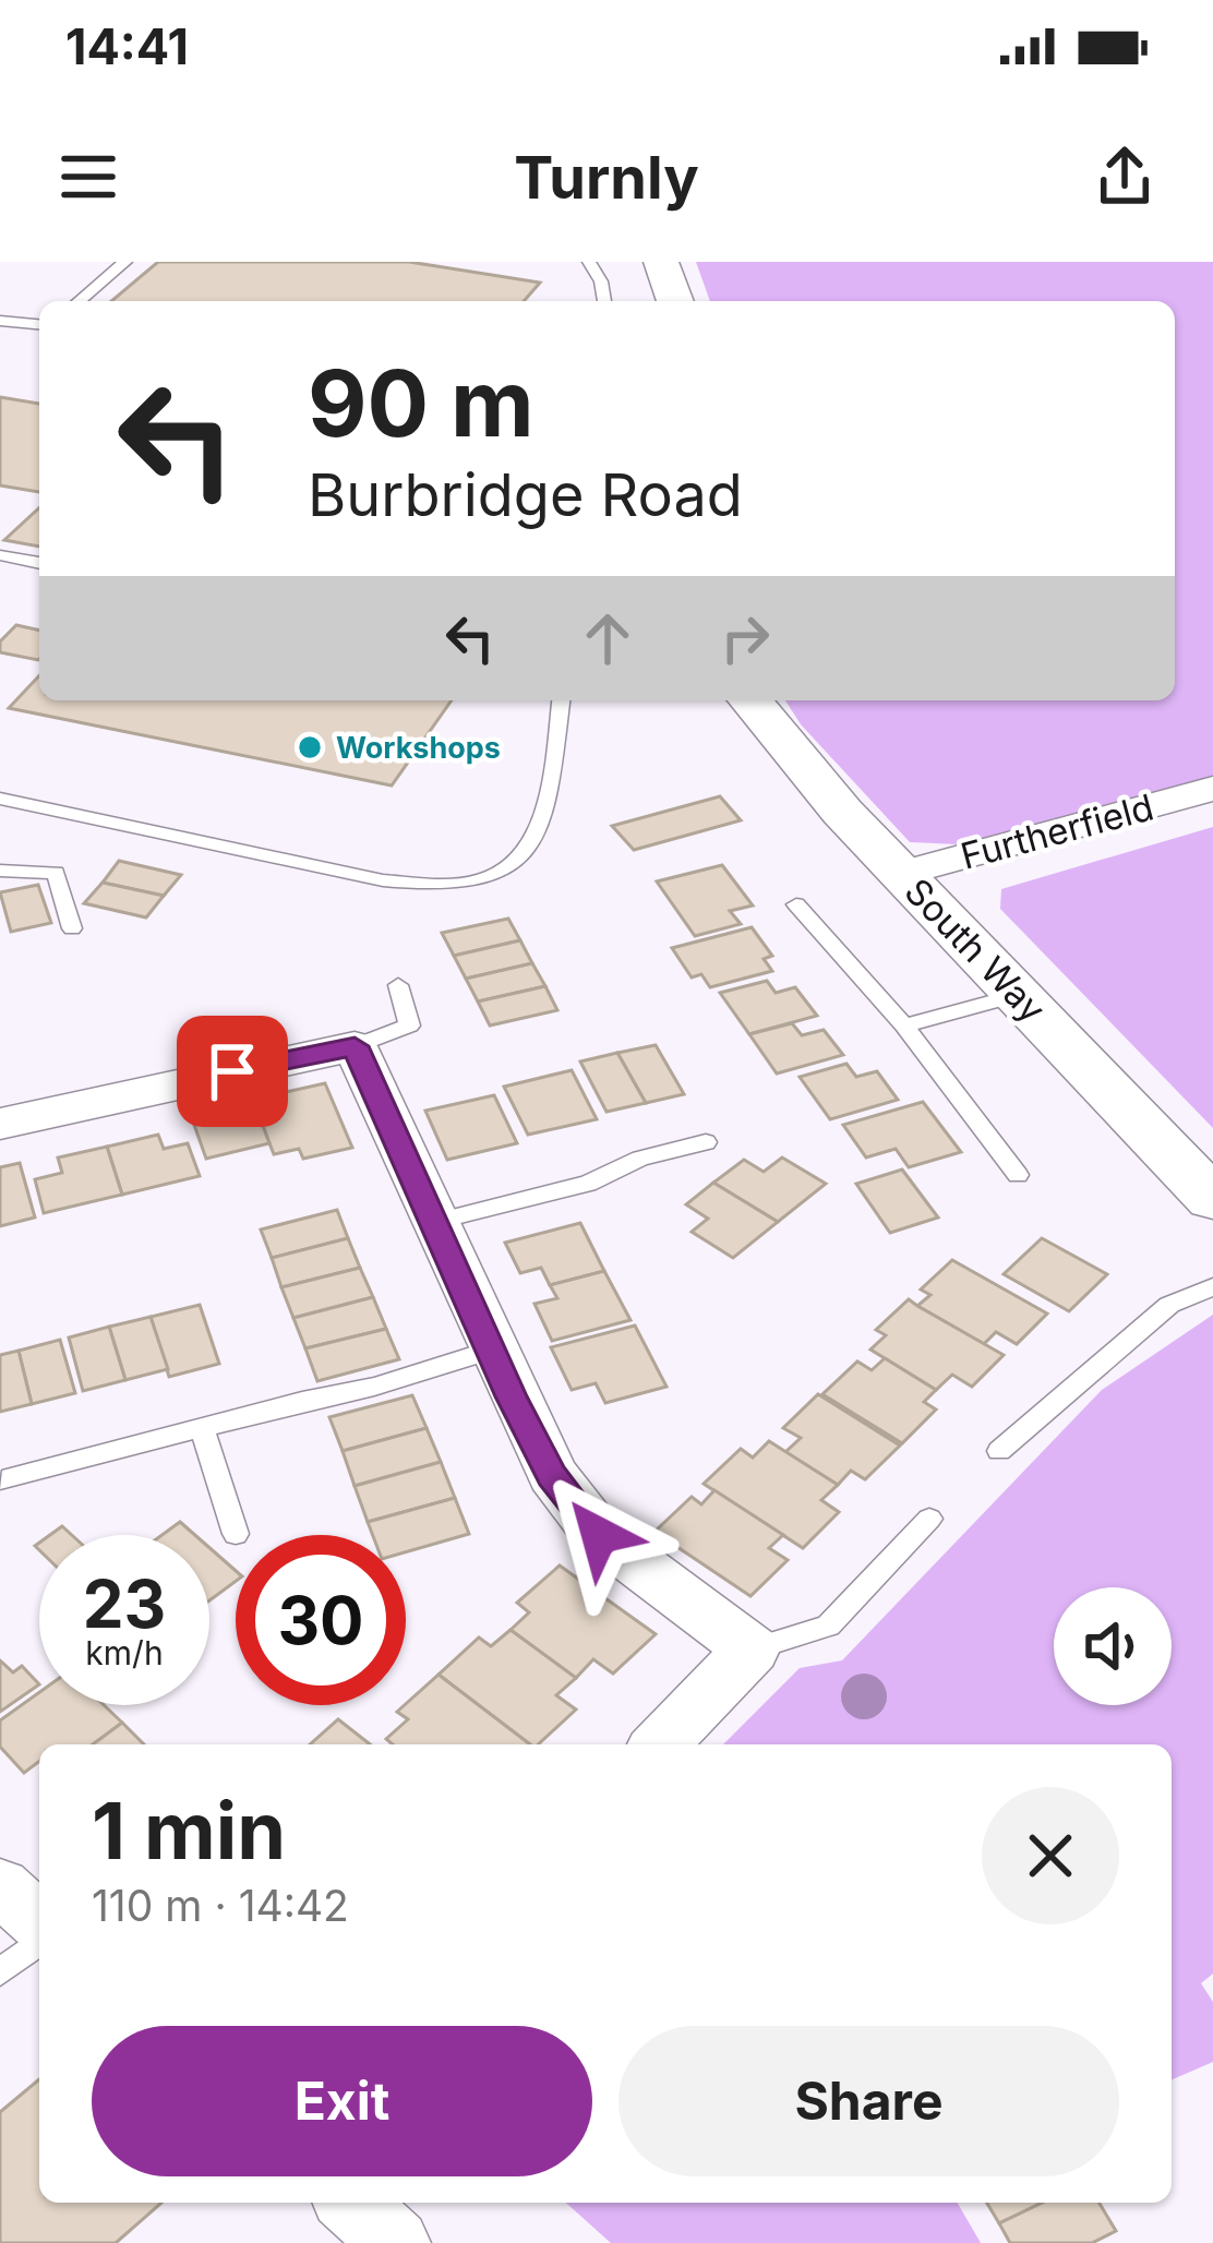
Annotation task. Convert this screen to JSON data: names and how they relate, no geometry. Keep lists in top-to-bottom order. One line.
{"streets":{"street":["Furtherfield","South Way"]},"crossings":[["Furtherfield","South Way"]],"places":["Workshops"],"page":{"status":"14:41","header":"Turnly","turn":["90 m","Burbridge Road"],"speed":"23 km/h","limit":"30","heading":["1 min","110 m · 14:42"],"buttons":["Exit","Share"]}}
